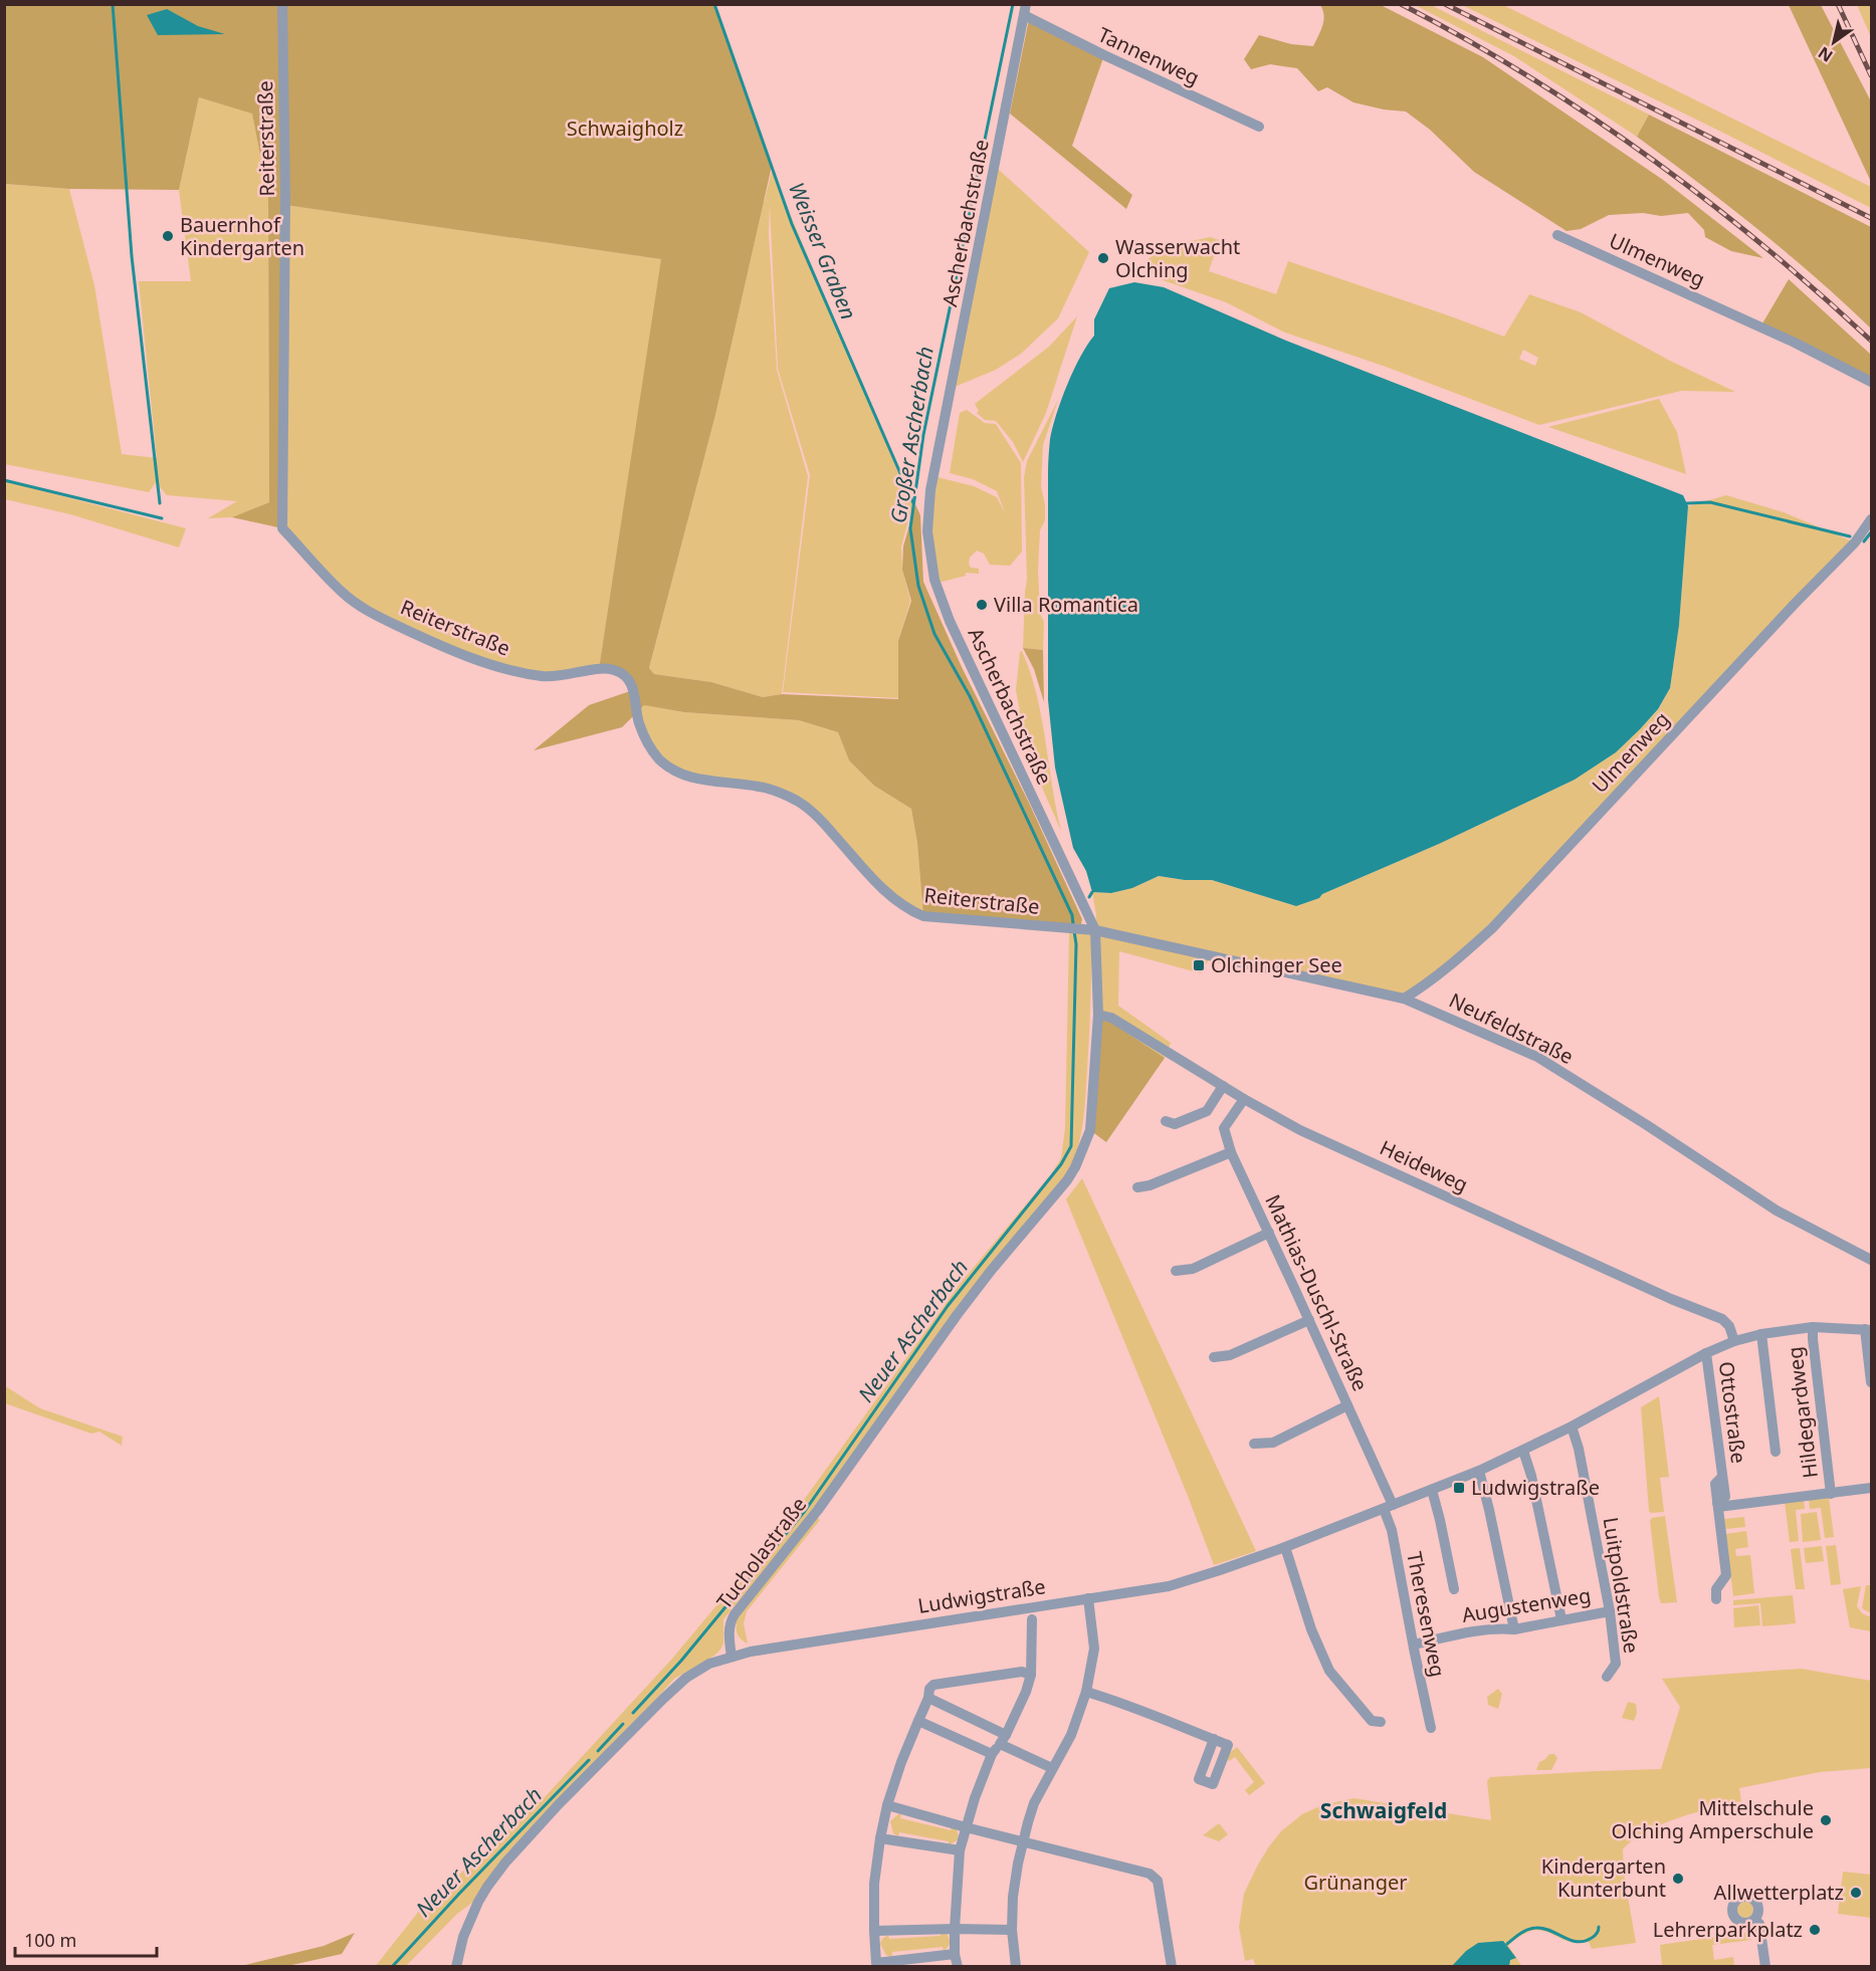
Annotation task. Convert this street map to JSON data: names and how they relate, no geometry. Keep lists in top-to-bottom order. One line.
{"streets":{"street":["Tannenweg","Reiterstraße","Ascherbachstraße","Ulmenweg","Neufeldstraße","Heideweg","Mathias-Duschl-Straße","Ottostraße","Hildegardweg","Tucholastraße","Luitpoldstraße","Ludwigstraße","Augustenweg","Theresenweg"]},"crossings":[["Tannenweg","Ascherbachstraße"],["Reiterstraße","Ascherbachstraße"],["Reiterstraße","Neufeldstraße"],["Ascherbachstraße","Neufeldstraße"],["Ascherbachstraße","Heideweg"],["Ascherbachstraße","Tucholastraße"],["Ulmenweg","Neufeldstraße"],["Heideweg","Mathias-Duschl-Straße"],["Heideweg","Ludwigstraße"],["Mathias-Duschl-Straße","Ludwigstraße"],["Mathias-Duschl-Straße","Theresenweg"],["Ottostraße","Ludwigstraße"],["Hildegardweg","Ludwigstraße"],["Tucholastraße","Ludwigstraße"],["Luitpoldstraße","Ludwigstraße"],["Luitpoldstraße","Augustenweg"],["Ludwigstraße","Theresenweg"],["Augustenweg","Theresenweg"]],"districts":["Schwaigfeld"],"water":["Weisser Graben","Großer Ascherbach","Neuer Ascherbach"],"parks":["Schwaigholz","Grünanger"],"places":{"other":["Bauernhof Kindergarten","Wasserwacht Olching","Villa Romantica","Mittelschule Olching Amperschule","Kindergarten Kunterbunt","Allwetterplatz","Lehrerparkplatz"],"transit":["Olchinger See","Ludwigstraße"]},"scale_bar":"100 m","north":"bottom left"}
